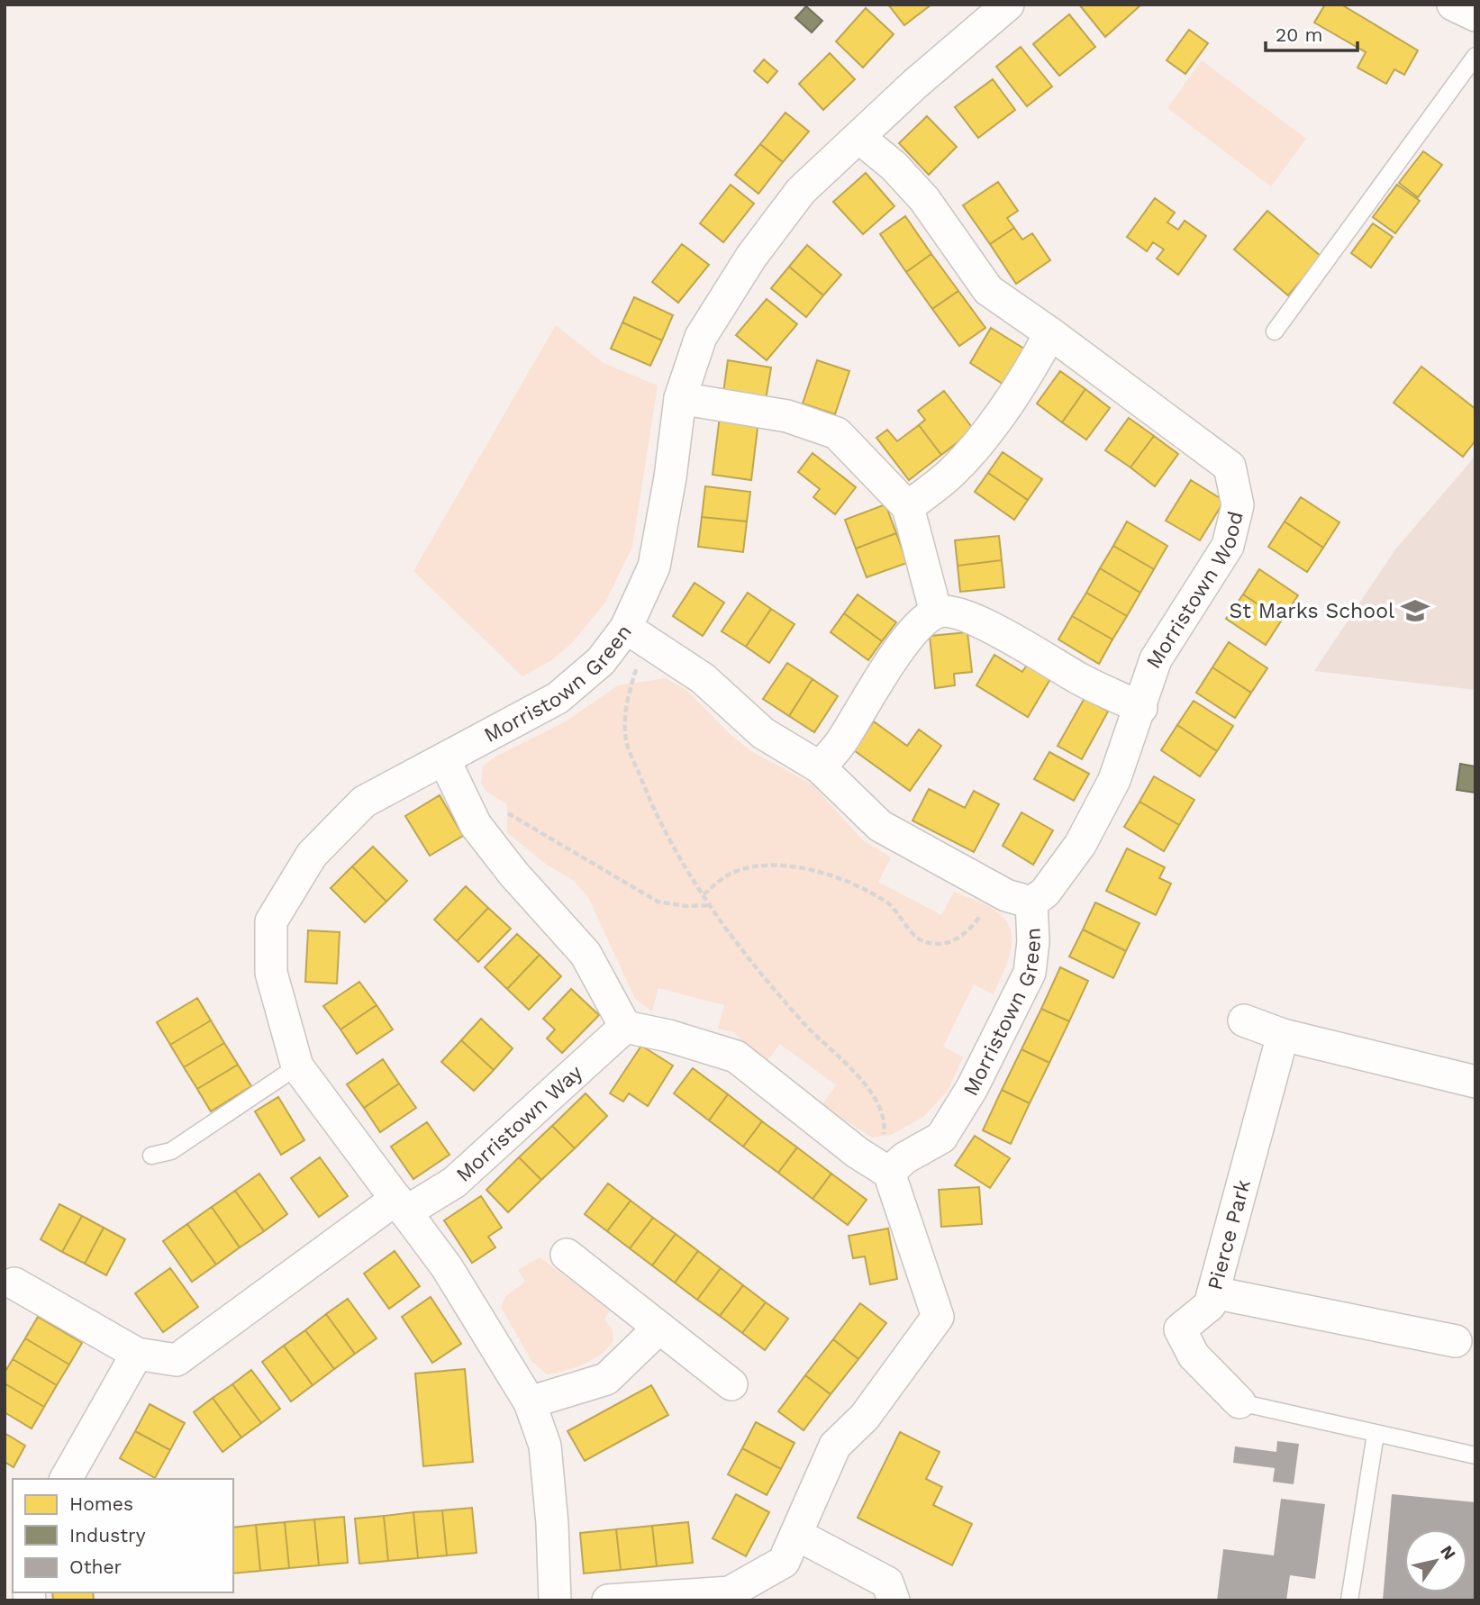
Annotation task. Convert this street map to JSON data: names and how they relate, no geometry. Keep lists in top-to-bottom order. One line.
{"streets":{"street":["Morristown Wood","Morristown Green","Morristown Way","Pierce Park"]},"crossings":[["Morristown Wood","Morristown Green"]],"places":{"school or university":["St Marks School"]},"legend":["Homes","Industry","Other"],"scale_bar":"20 m","north":"top right"}
